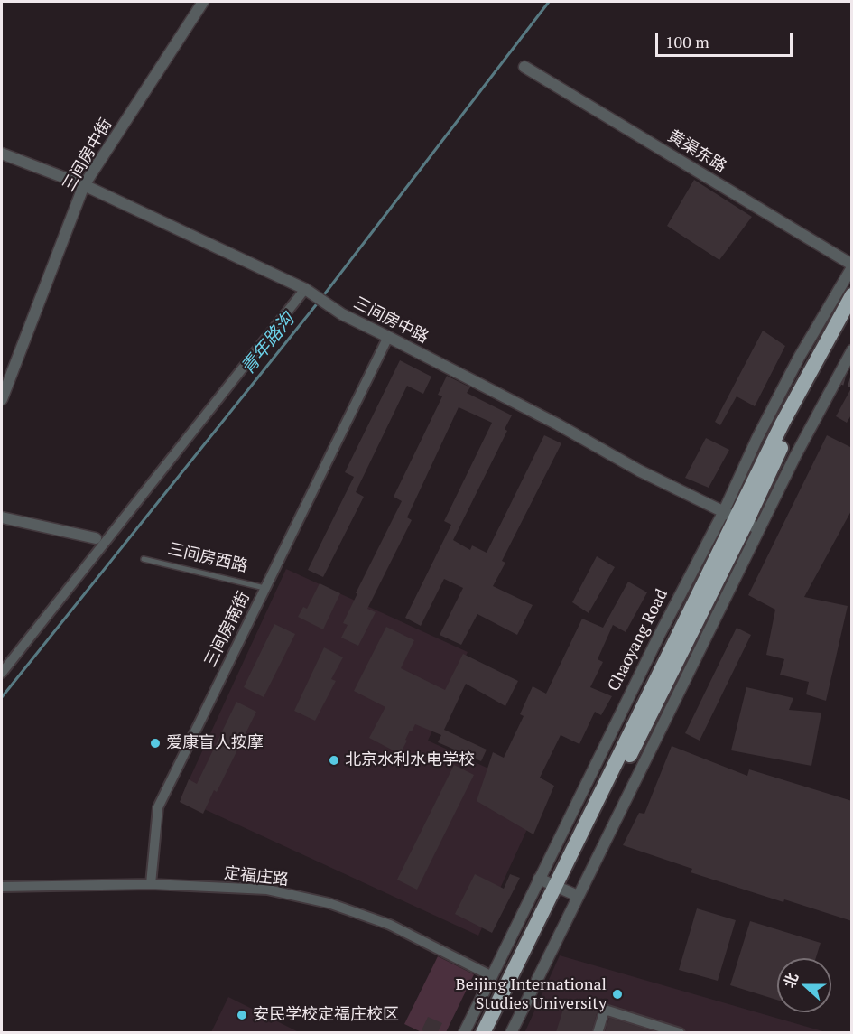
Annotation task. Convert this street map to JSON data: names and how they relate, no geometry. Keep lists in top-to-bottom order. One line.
{"streets":{"highway":["Chaoyang Road"],"street":["黄渠东路","三间房中街","三间房中路","三间房南街","定福庄路"],"lane":["三间房西路"]},"crossings":[["黄渠东路","Chaoyang Road"],["三间房中街","三间房中路"],["三间房中路","三间房南街"],["三间房中路","Chaoyang Road"],["三间房西路","三间房南街"],["三间房南街","定福庄路"],["Chaoyang Road","定福庄路"]],"water":["青年路沟"],"places":["爱康盲人按摩","北京水利水电学校","Beijing International Studies University","安民学校定福庄校区"],"scale_bar":"100 m","north":"left"}
